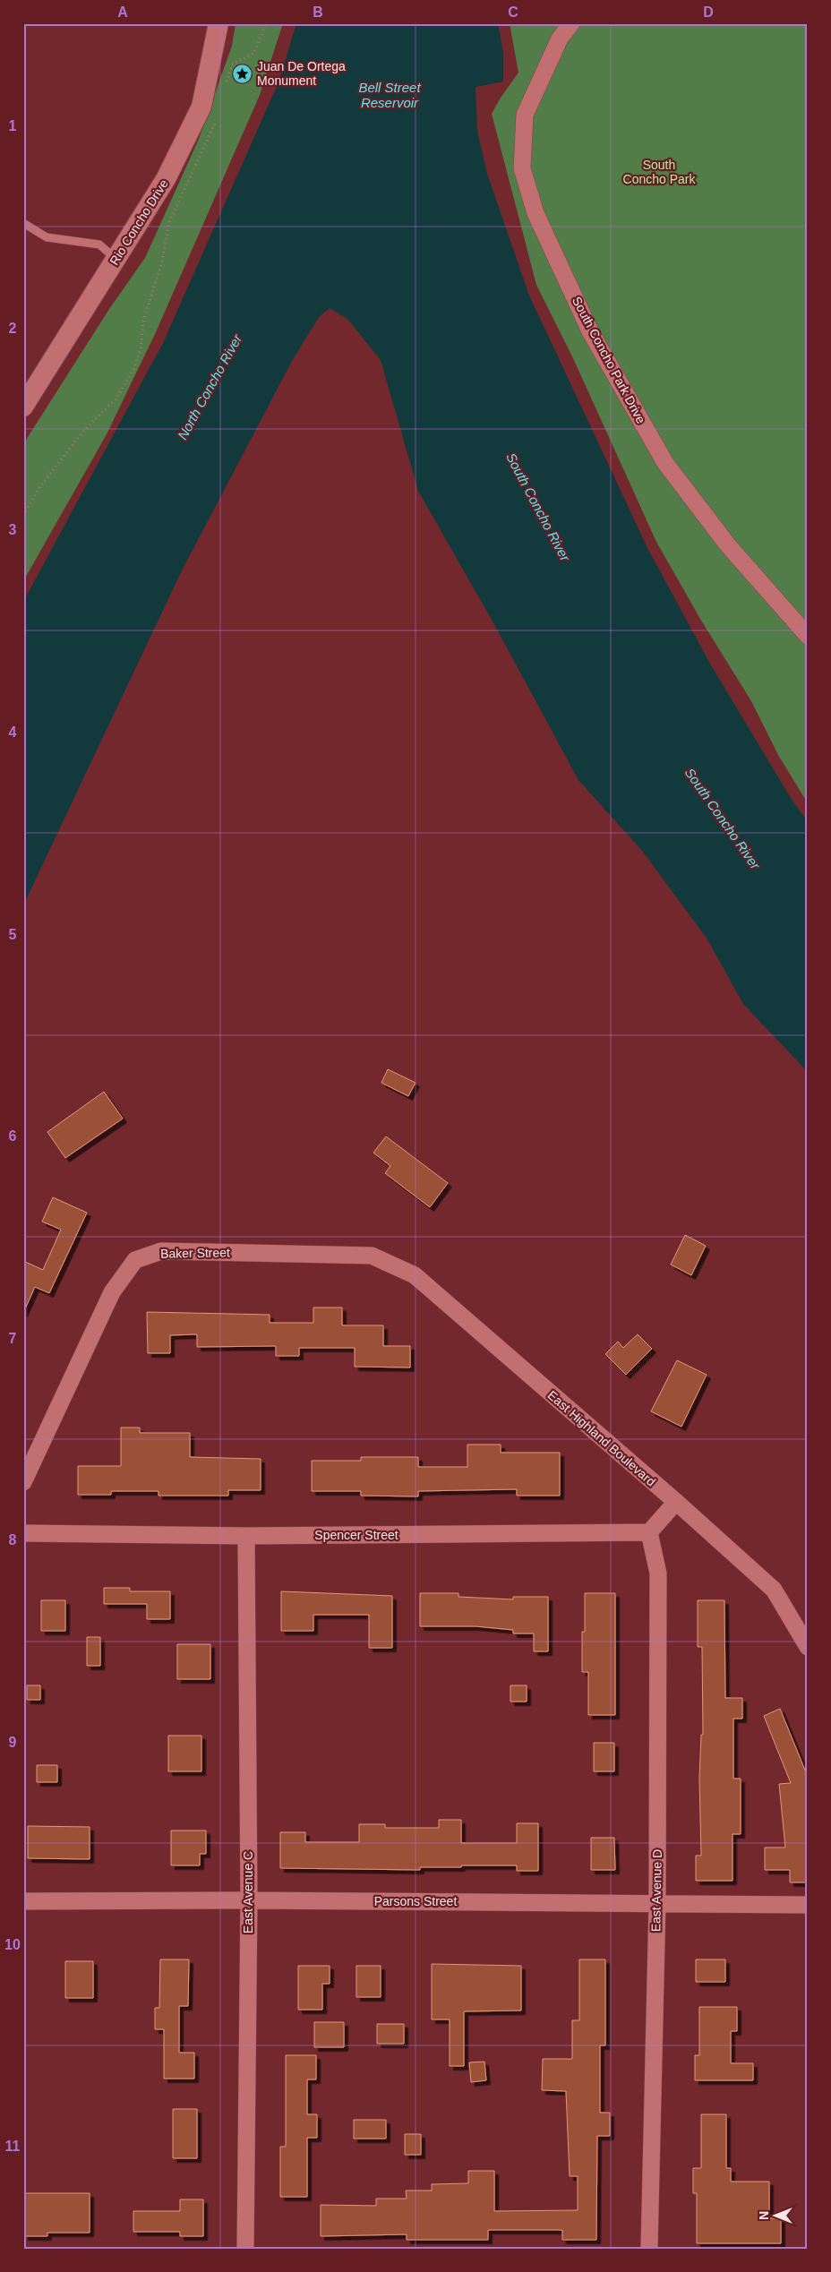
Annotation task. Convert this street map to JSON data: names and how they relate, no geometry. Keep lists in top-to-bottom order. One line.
{"streets":{"street":["Rio Concho Drive","South Concho Park Drive","Baker Street","East Highland Boulevard","Spencer Street","East Avenue D","East Avenue C","Parsons Street"]},"crossings":[["Baker Street","East Highland Boulevard"],["Spencer Street","East Avenue D"],["Spencer Street","East Avenue C"],["East Avenue D","Parsons Street"],["East Avenue C","Parsons Street"]],"water":["Bell Street Reservoir","North Concho River","South Concho River"],"parks":["South Concho Park"],"places":{"place":["Juan De Ortega Monument"]},"north":"left","grid":{"columns":["A","B","C","D"],"rows":["1","2","3","4","5","6","7","8","9","10","11"]}}
